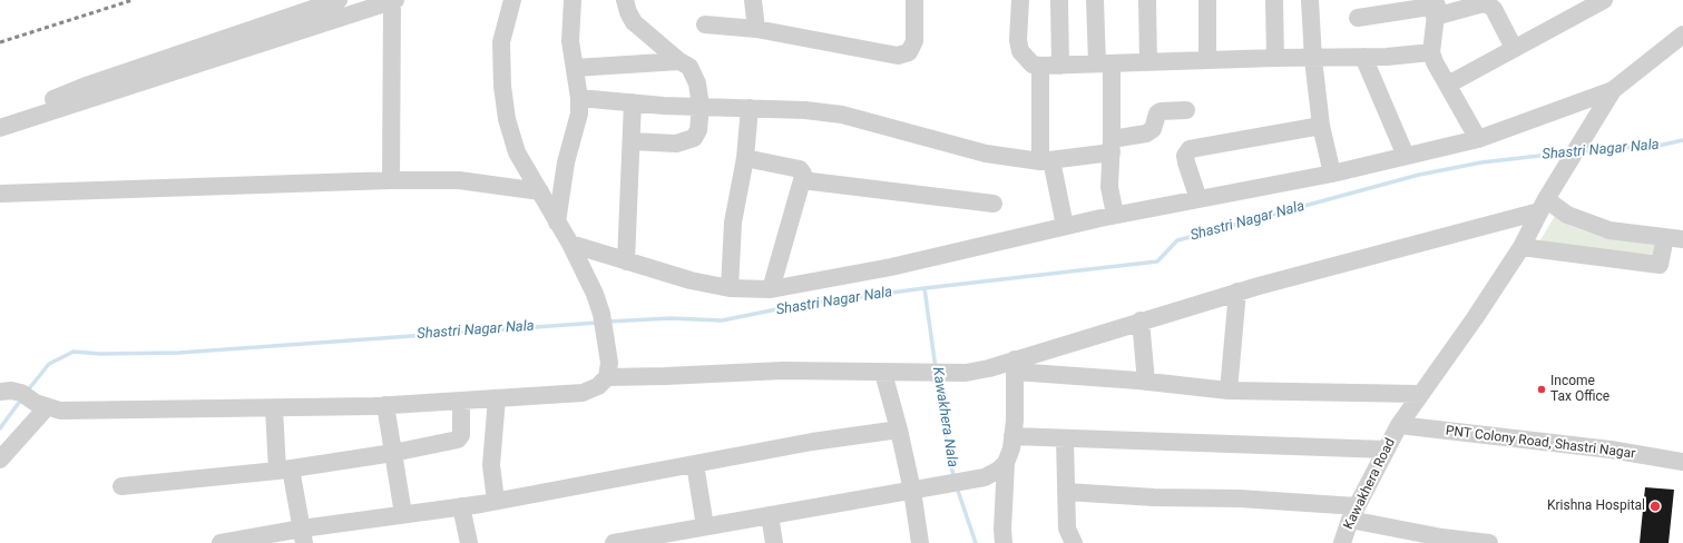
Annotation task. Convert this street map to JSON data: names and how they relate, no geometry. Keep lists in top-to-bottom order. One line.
{"streets":{"street":["PNT Colony Road, Shastri Nagar","Kawakhera Road"]},"crossings":[["PNT Colony Road, Shastri Nagar","Kawakhera Road"]],"water":["Shastri Nagar Nala","Kawakhera Nala"],"places":["Income Tax Office","Krishna Hospital"]}
